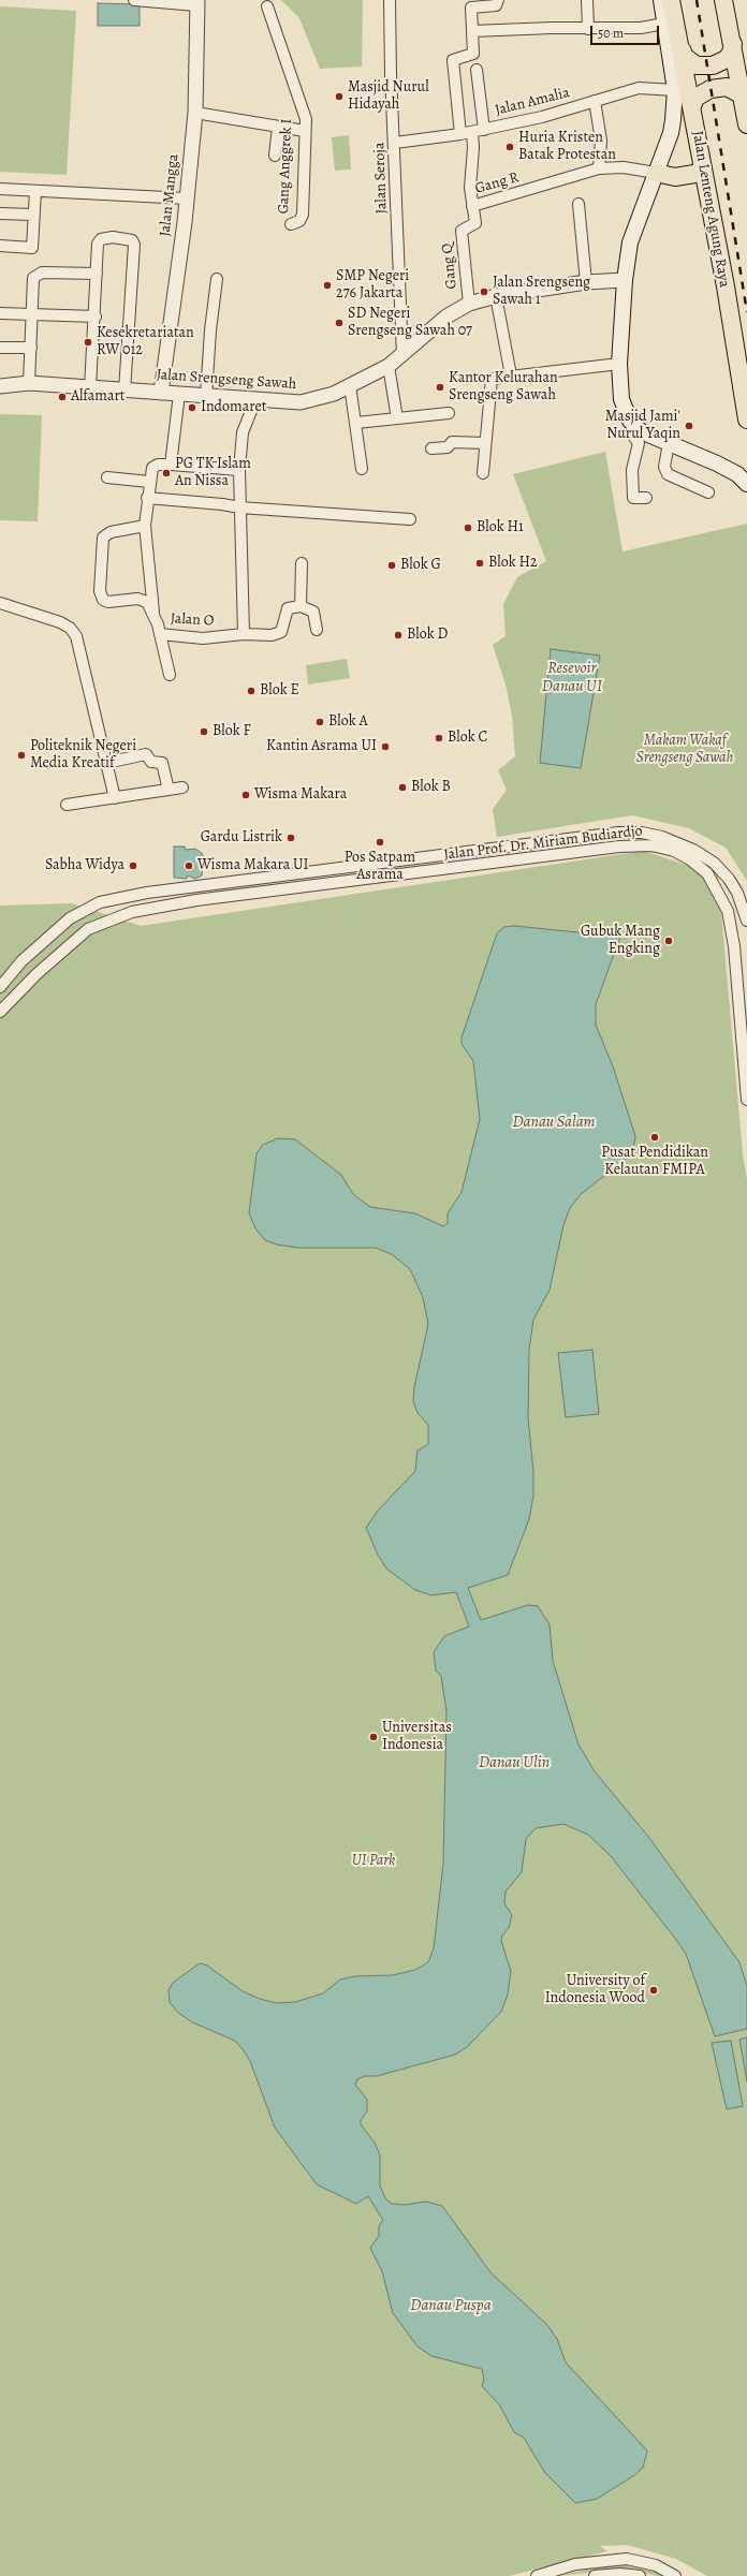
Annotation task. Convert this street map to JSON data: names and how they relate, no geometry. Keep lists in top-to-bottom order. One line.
{"streets":{"main road":["Jalan Lenteng Agung Raya"],"street":["Jalan Amalia","Gang Anggrek I","Jalan Seroja","Gang R","Jalan Mangga","Gang Q","Jalan Srengseng Sawah","Jalan O","Jalan Prof. Dr. Miriam Budiardjo"]},"crossings":[["Jalan Amalia","Jalan Seroja"],["Jalan Amalia","Gang Q"],["Jalan Seroja","Jalan Srengseng Sawah"],["Gang R","Gang Q"],["Jalan Mangga","Jalan Srengseng Sawah"],["Gang Q","Jalan Srengseng Sawah"]],"water":["Resevoir Danau UI","Danau Salam","Danau Ulin","Danau Puspa"],"parks":["Makam Wakaf Srengseng Sawah","UI Park"],"places":["Masjid Nurul Hidayah","Huria Kristen Batak Protestan","SMP Negeri 276 Jakarta","Jalan Srengseng Sawah 1","SD Negeri Srengseng Sawah 07","Kesekretariatan RW 012","Kantor Kelurahan Srengseng Sawah","Alfamart","Indomaret","Masjid Jami' Nurul Yaqin","PG TK Islam An Nissa","Blok H1","Blok H2","Blok G","Blok D","Blok E","Blok A","Blok F","Blok C","Kantin Asrama UI","Politeknik Negeri Media Kreatif","Blok B","Wisma Makara","Gardu Listrik","Pos Satpam Asrama","Sabha Widya","Wisma Makara UI","Gubuk Mang Engking","Pusat Pendidikan Kelautan FMIPA","Universitas Indonesia","University of Indonesia Wood"],"scale_bar":"50 m"}
